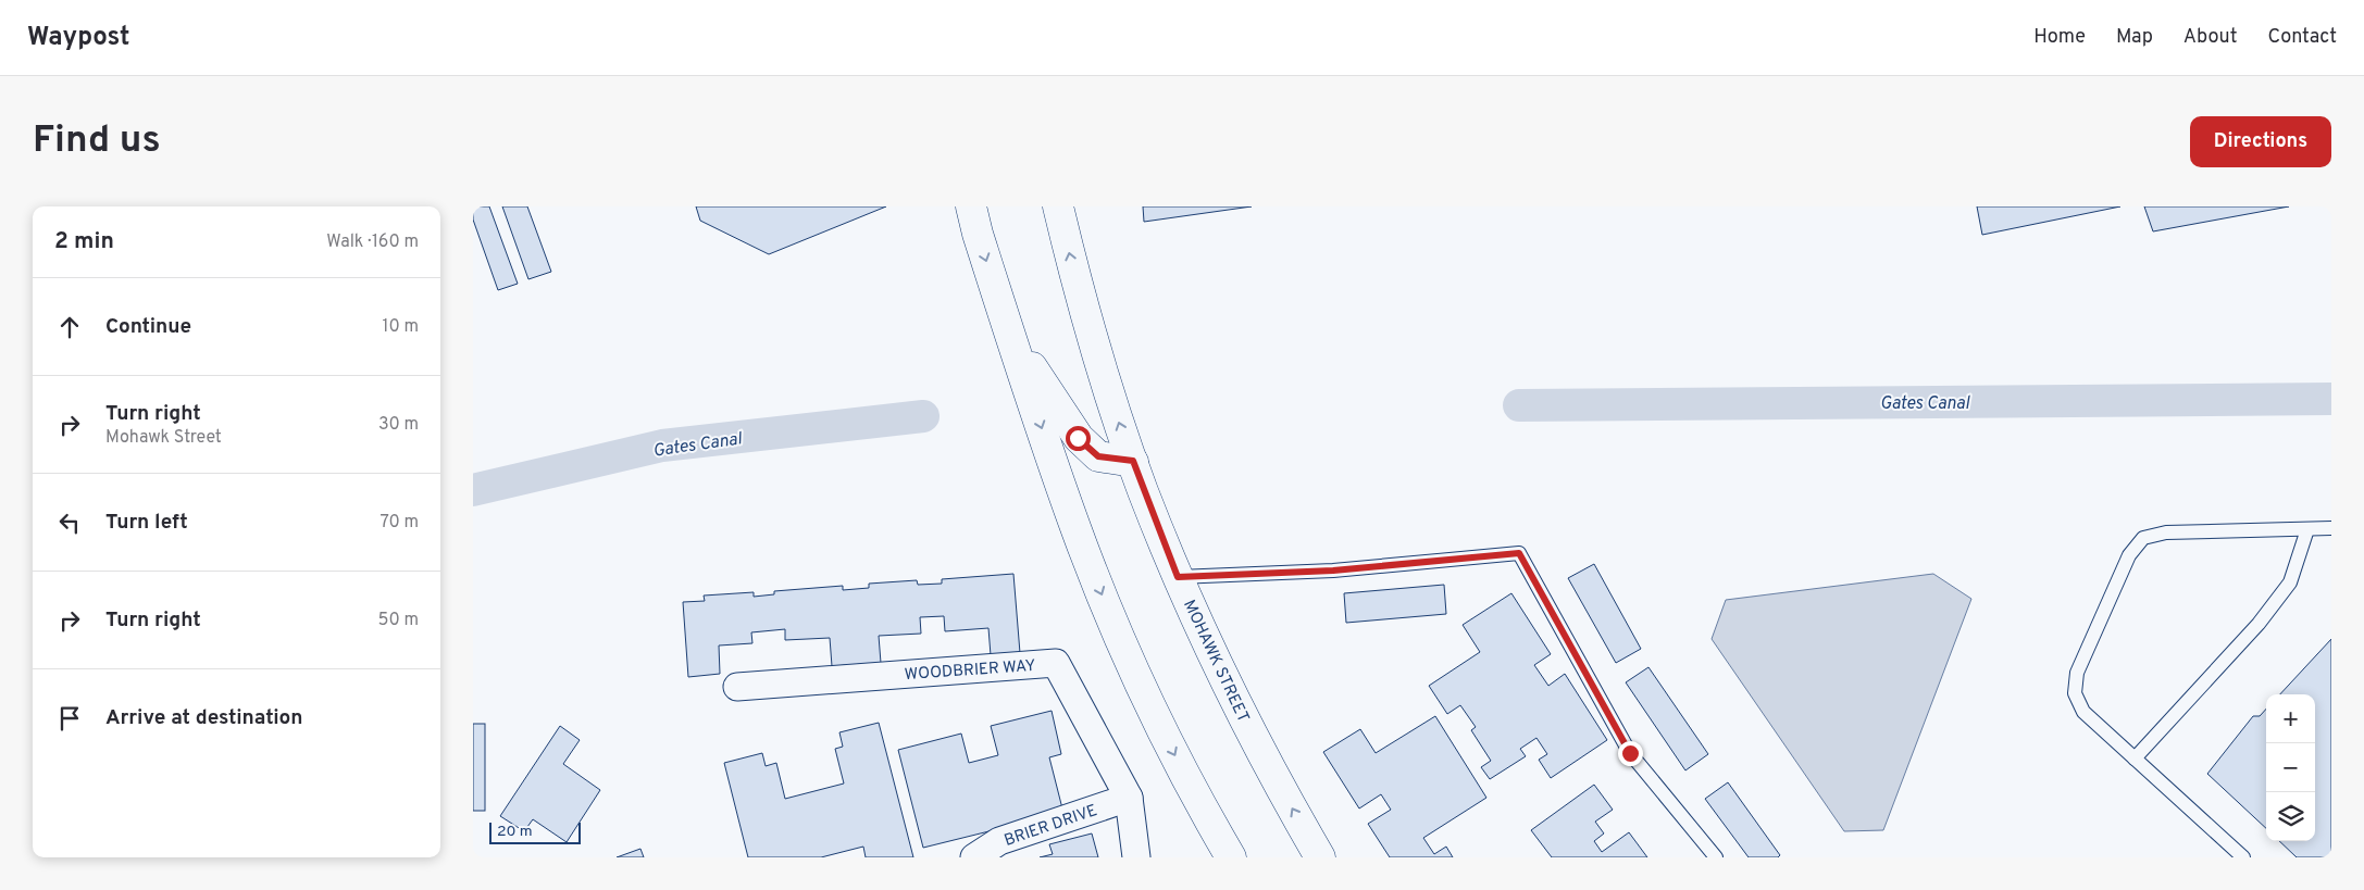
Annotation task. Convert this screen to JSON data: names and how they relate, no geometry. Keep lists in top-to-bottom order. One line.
{"streets":{"main road":["MOHAWK STREET"],"street":["WOODBRIER WAY","BRIER DRIVE"]},"crossings":[["WOODBRIER WAY","BRIER DRIVE"]],"water":["Gates Canal"],"scale_bar":"20 m","page":{"header":"Waypost","nav":["Home","Map","About","Contact"],"buttons":"Directions","title":"Find us","heading":["2 min","Walk · 160 m"],"list":[["Continue","10 m"],["Turn right","Mohawk Street","30 m"],["Turn left","70 m"],["Turn right","50 m"],"Arrive at destination"],"map_buttons":["+","−"],"scale":"20 m"}}
